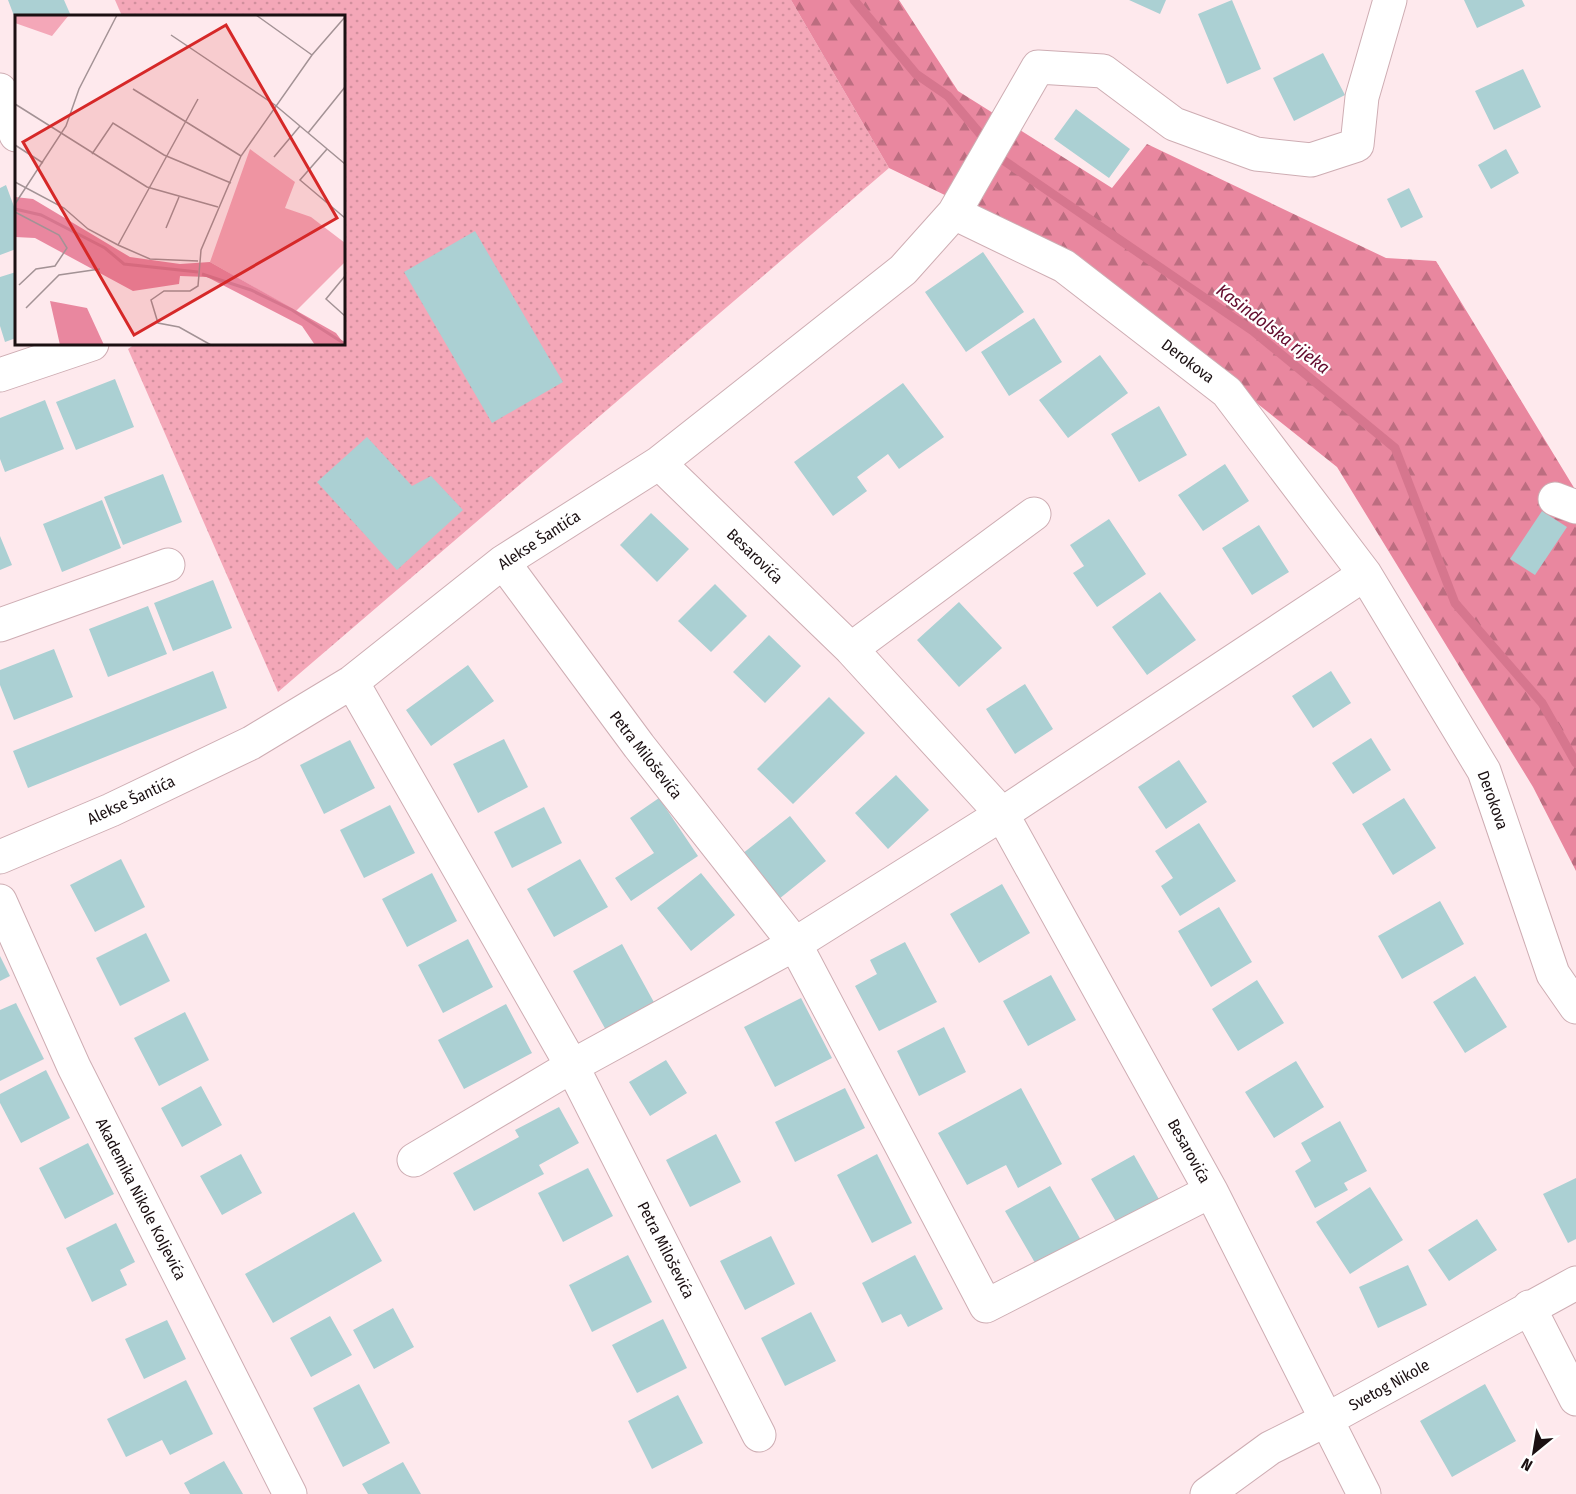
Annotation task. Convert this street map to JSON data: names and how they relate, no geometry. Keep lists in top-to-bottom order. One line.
{"streets":{"street":["Derokova","Alekse Šantića","Besarovića","Petra Miloševića","Akademika Nikole Koljevića","Svetog Nikole"]},"crossings":[["Derokova","Alekse Šantića"],["Alekse Šantića","Besarovića"],["Alekse Šantića","Petra Miloševića"],["Besarovića","Petra Miloševića"],["Besarovića","Svetog Nikole"]],"water":["Kasindolska rijeka"],"north":"bottom left"}
